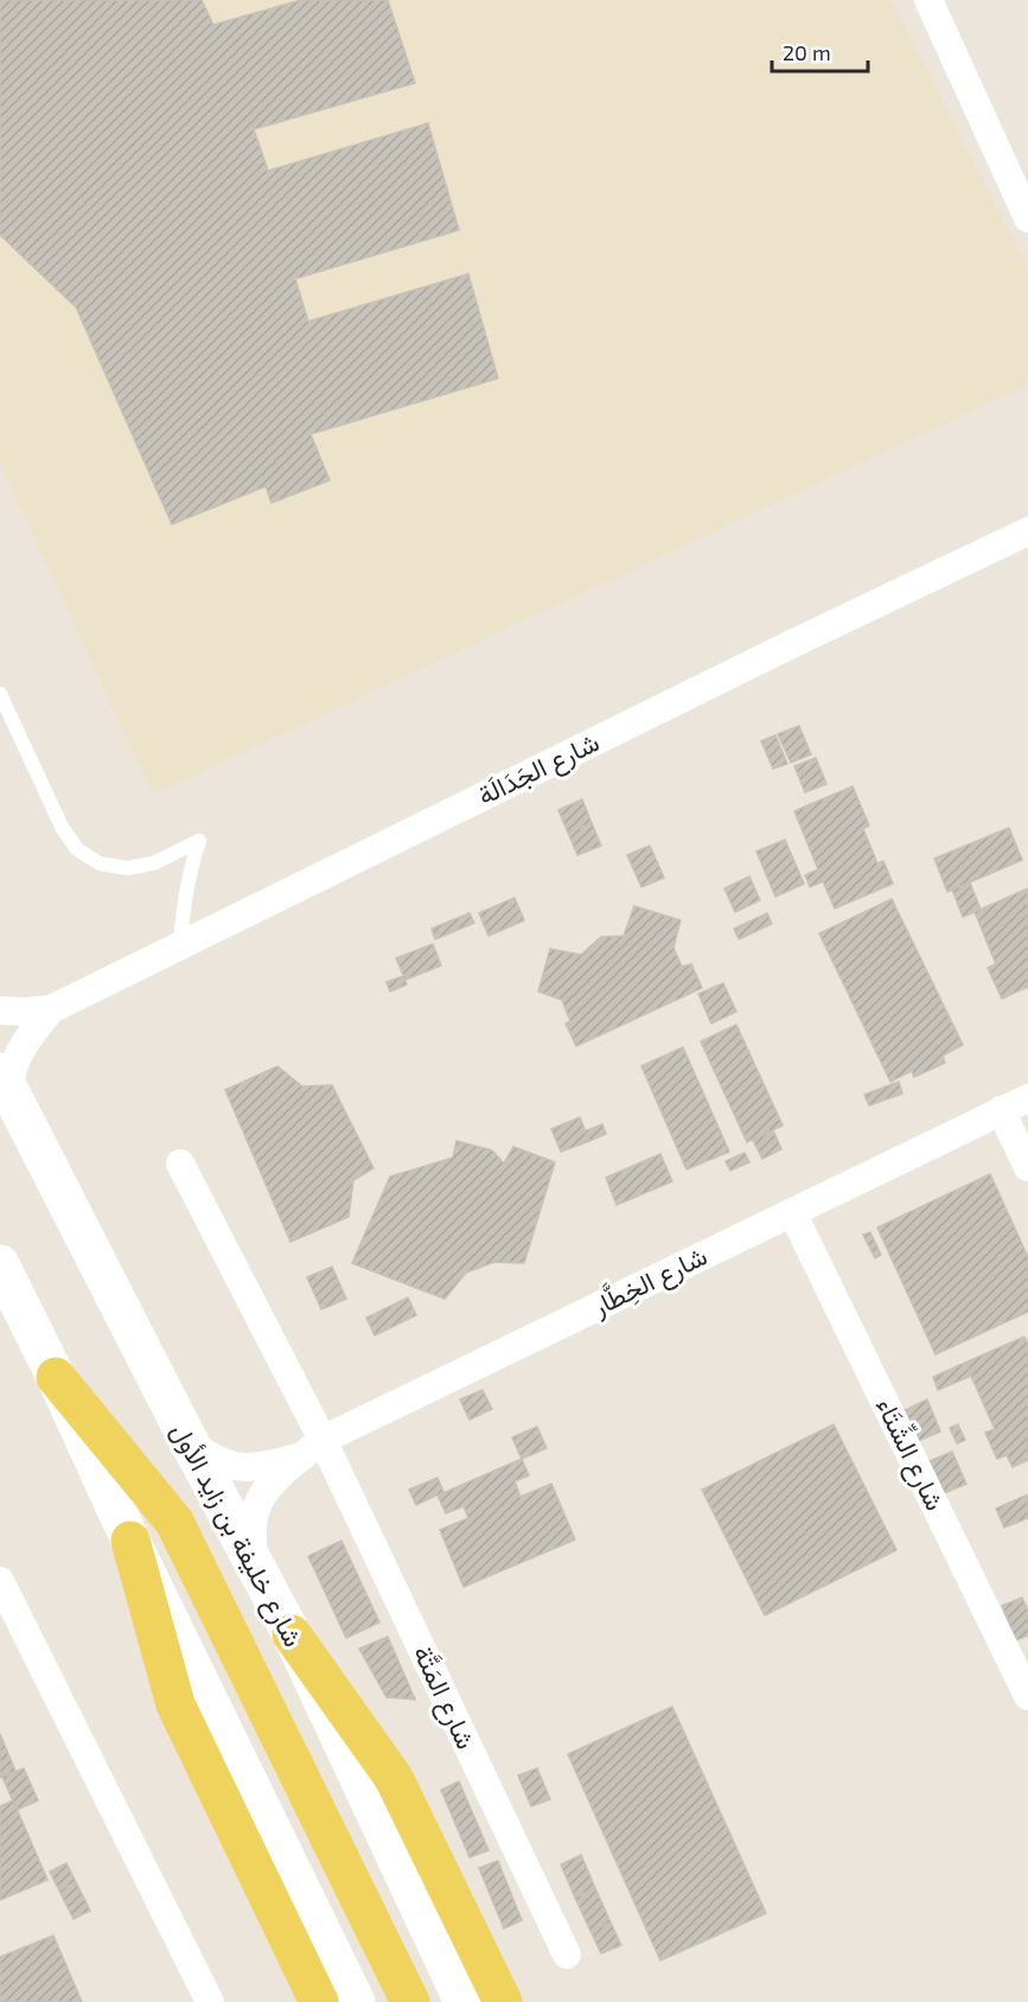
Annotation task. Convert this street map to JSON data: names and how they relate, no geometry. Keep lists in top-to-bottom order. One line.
{"streets":{"main road":["شارع خليفة بن زايد الأول"],"street":["شارع الجَدَالَة","شارع الخِطَّار","شارع الشِّتَاء","شارع المَتَّة"]},"crossings":[["شارع الجَدَالَة","شارع خليفة بن زايد الأول"],["شارع الخِطَّار","شارع الشِّتَاء"],["شارع الخِطَّار","شارع خليفة بن زايد الأول"],["شارع الخِطَّار","شارع المَتَّة"]],"scale_bar":"20 m"}
